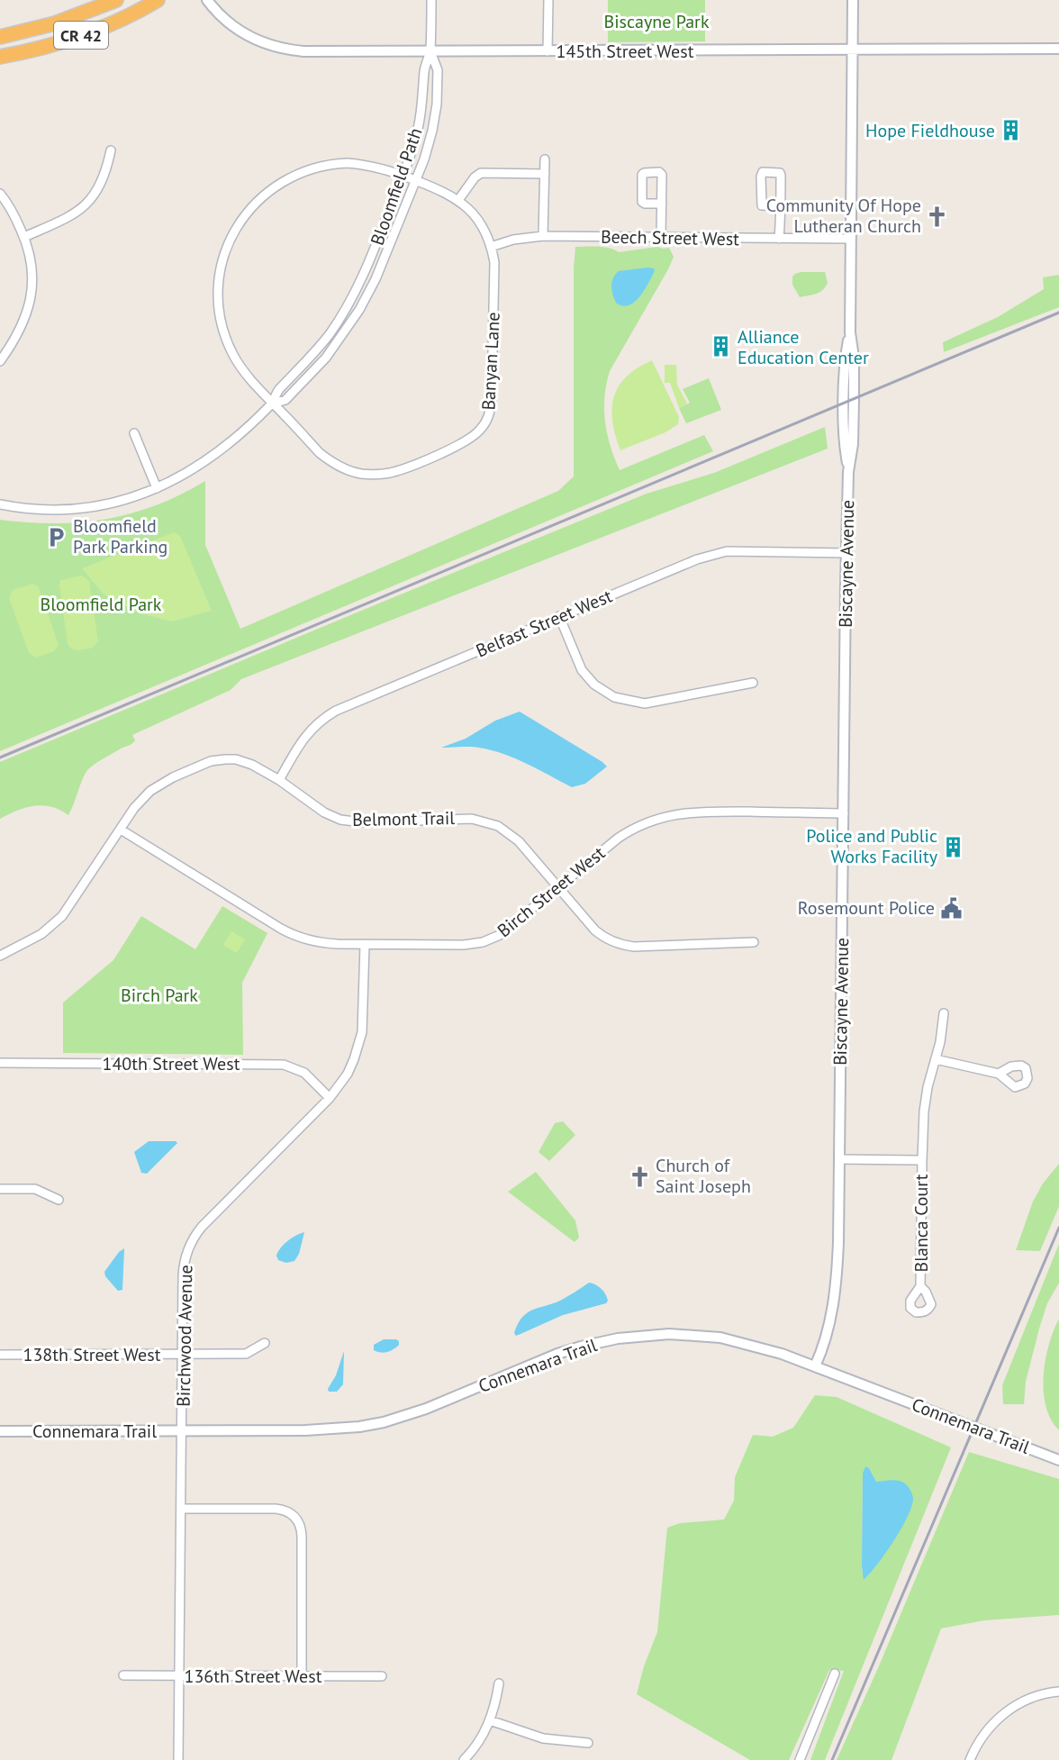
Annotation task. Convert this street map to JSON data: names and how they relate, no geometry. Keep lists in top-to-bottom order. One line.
{"streets":{"highway":["CR 42"],"street":["145th Street West","Bloomfield Path","Beech Street West","Banyan Lane","Biscayne Avenue","Belfast Street West","Belmont Trail","Birch Street West","140th Street West","Blanca Court","Birchwood Avenue","138th Street West","Connemara Trail","136th Street West"]},"crossings":[["145th Street West","Bloomfield Path"],["145th Street West","Biscayne Avenue"],["Bloomfield Path","Banyan Lane"],["Beech Street West","Banyan Lane"],["Beech Street West","Biscayne Avenue"],["Biscayne Avenue","Belfast Street West"],["Biscayne Avenue","Birch Street West"],["Biscayne Avenue","Connemara Trail"],["Belfast Street West","Belmont Trail"],["Belmont Trail","Birch Street West"],["Birch Street West","Birchwood Avenue"],["140th Street West","Birchwood Avenue"],["Birchwood Avenue","138th Street West"],["Birchwood Avenue","Connemara Trail"],["Birchwood Avenue","136th Street West"]],"parks":["Biscayne Park","Bloomfield Park","Birch Park"],"places":{"building":["Hope Fieldhouse","Alliance Education Center","Police and Public Works Facility"],"church":["Community Of Hope Lutheran Church","Church of Saint Joseph"],"parking":["Bloomfield Park Parking"],"public building":["Rosemount Police"]}}
